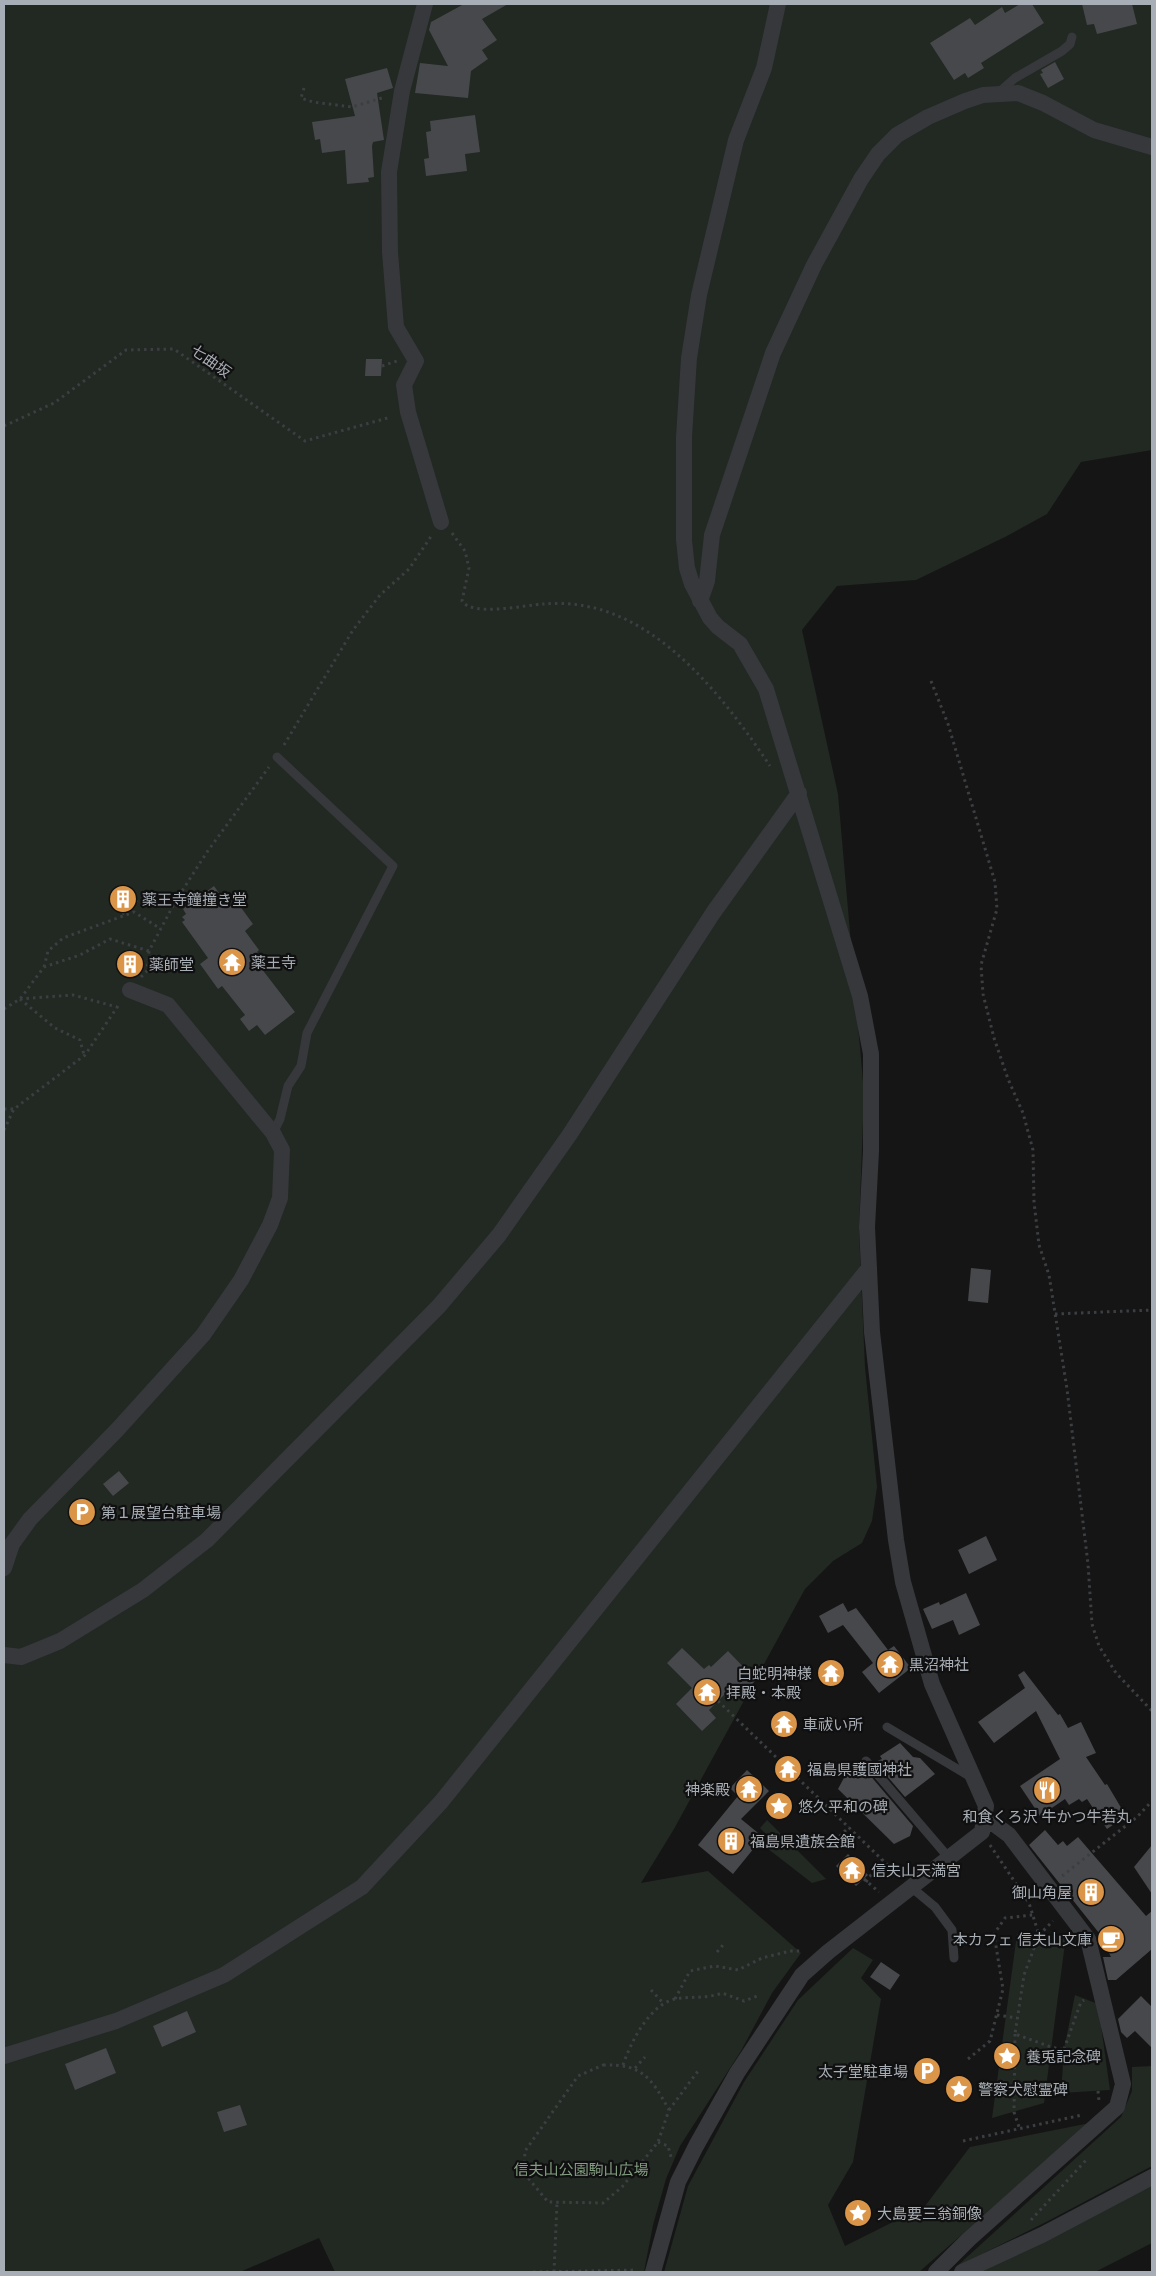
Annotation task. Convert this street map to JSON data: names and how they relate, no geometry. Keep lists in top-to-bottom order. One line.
{"streets":{"path":["七曲坂"]},"parks":["信夫山公園駒山広場"],"places":{"building":["薬王寺鐘撞き堂","薬師堂","福島県遺族会館","御山角屋"],"temple":["薬王寺","黒沼神社","白蛇明神様","拝殿・本殿","車祓い所","福島県護國神社","神楽殿","信夫山天満宮"],"parking":["第１展望台駐車場","太子堂駐車場"],"restaurant":["和食くろ沢 牛かつ牛若丸"],"place":["悠久平和の碑","養兎記念碑","警察犬慰霊碑","大島要三翁銅像"],"cafe":["本カフェ 信夫山文庫"]}}
